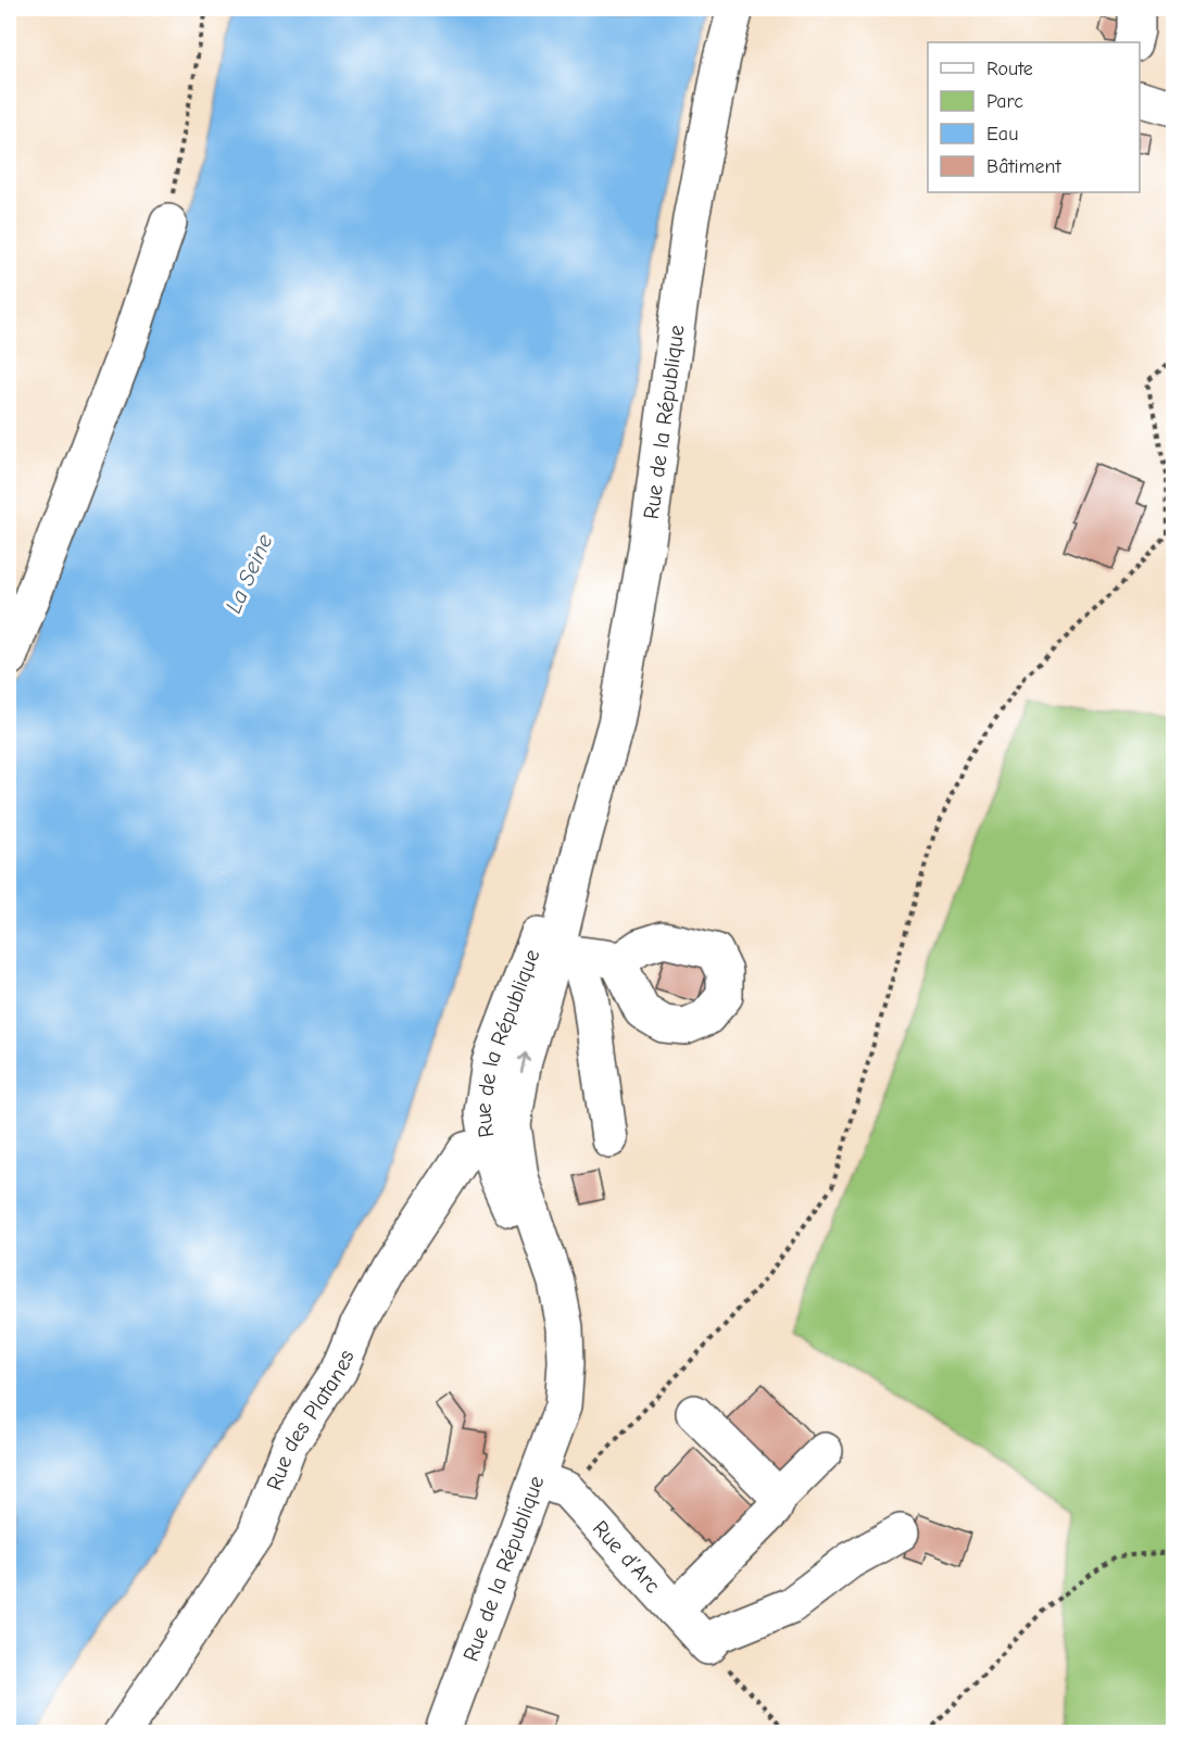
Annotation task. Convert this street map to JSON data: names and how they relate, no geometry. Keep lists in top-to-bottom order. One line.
{"streets":{"main road":["Rue de la République","Rue des Platanes","Rue d’Arc"]},"crossings":[["Rue de la République","Rue des Platanes"],["Rue de la République","Rue d’Arc"]],"water":["La Seine"],"legend":["Route","Parc","Eau","Bâtiment"]}
